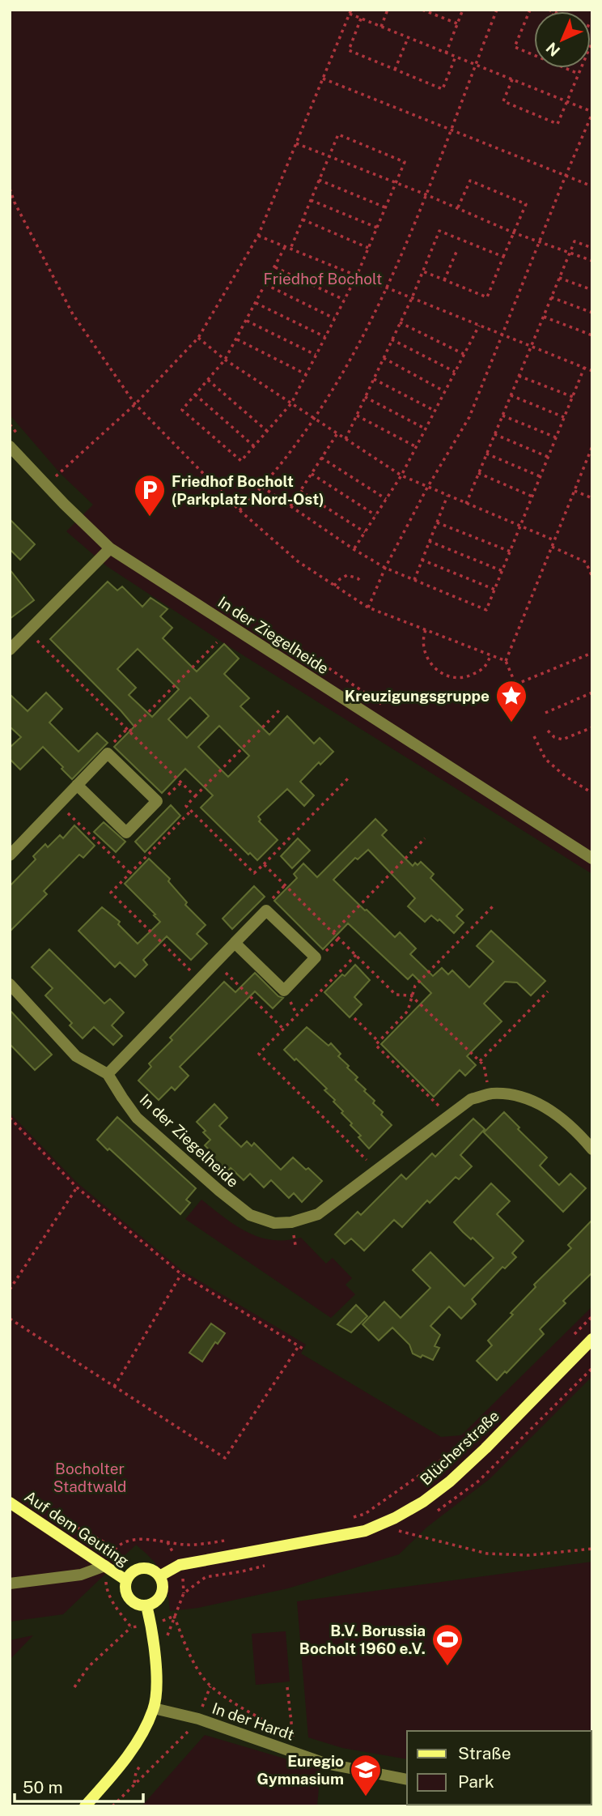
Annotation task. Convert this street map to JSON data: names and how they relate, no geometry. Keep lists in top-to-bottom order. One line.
{"streets":{"street":["In der Ziegelheide","Blücherstraße","Auf dem Geuting","In der Hardt"]},"crossings":[["Blücherstraße","Auf dem Geuting"]],"parks":["Friedhof Bocholt","Bocholter Stadtwald"],"places":{"parking":["Friedhof Bocholt (Parkplatz Nord-Ost)"],"place":["Kreuzigungsgruppe"],"sports":["B.V. Borussia Bocholt 1960 e.V."],"school or university":["Euregio Gymnasium"]},"legend":["Straße","Park"],"scale_bar":"50 m","north":"bottom left"}
